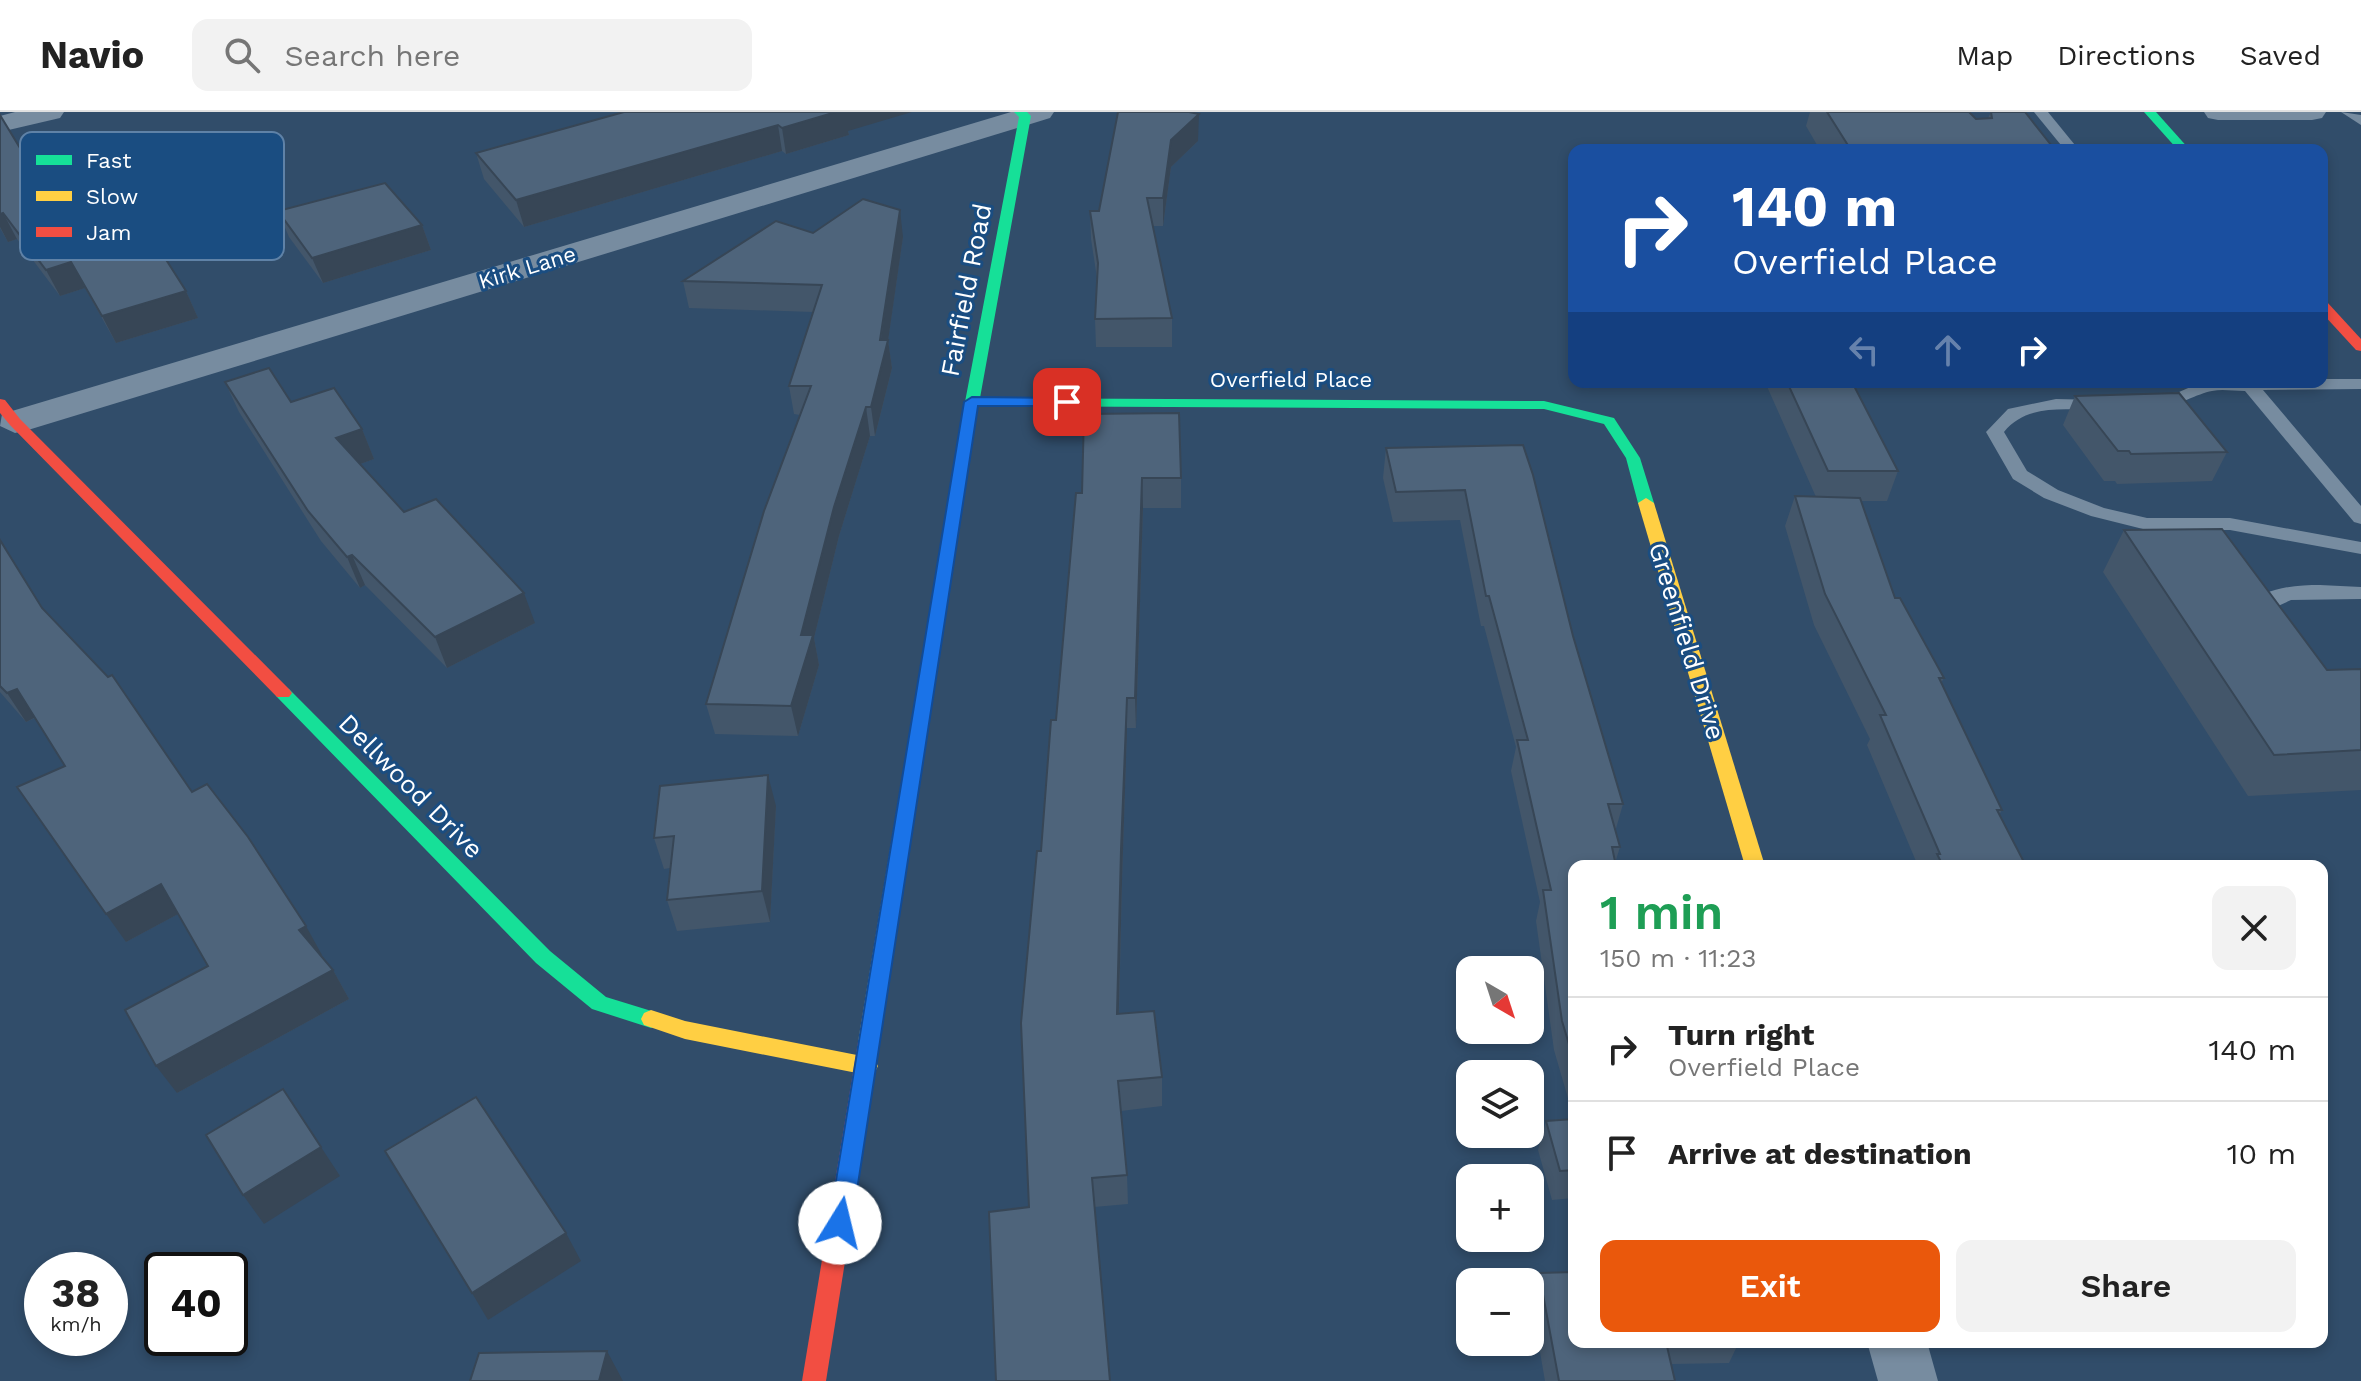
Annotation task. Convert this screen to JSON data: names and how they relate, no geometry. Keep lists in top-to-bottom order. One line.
{"streets":{"street":["Kirk Lane","Fairfield Road","Overfield Place","Greenfield Drive","Dellwood Drive"]},"crossings":[["Kirk Lane","Fairfield Road"],["Kirk Lane","Dellwood Drive"],["Fairfield Road","Overfield Place"],["Fairfield Road","Dellwood Drive"],["Overfield Place","Greenfield Drive"]],"legend":["Fast","Slow","Jam"],"north":"bottom right","page":{"header":"Navio","search":"Search here","nav":["Map","Directions","Saved"],"turn":["140 m","Overfield Place"],"heading":["1 min","150 m · 11:23"],"map_buttons":["+","−"],"list":[{"name":"Turn right","note":"Overfield Place","value":"140 m"},{"name":"Arrive at destination","value":"10 m"}],"buttons":["Exit","Share"],"speed":"38 km/h","limit":"40"}}
